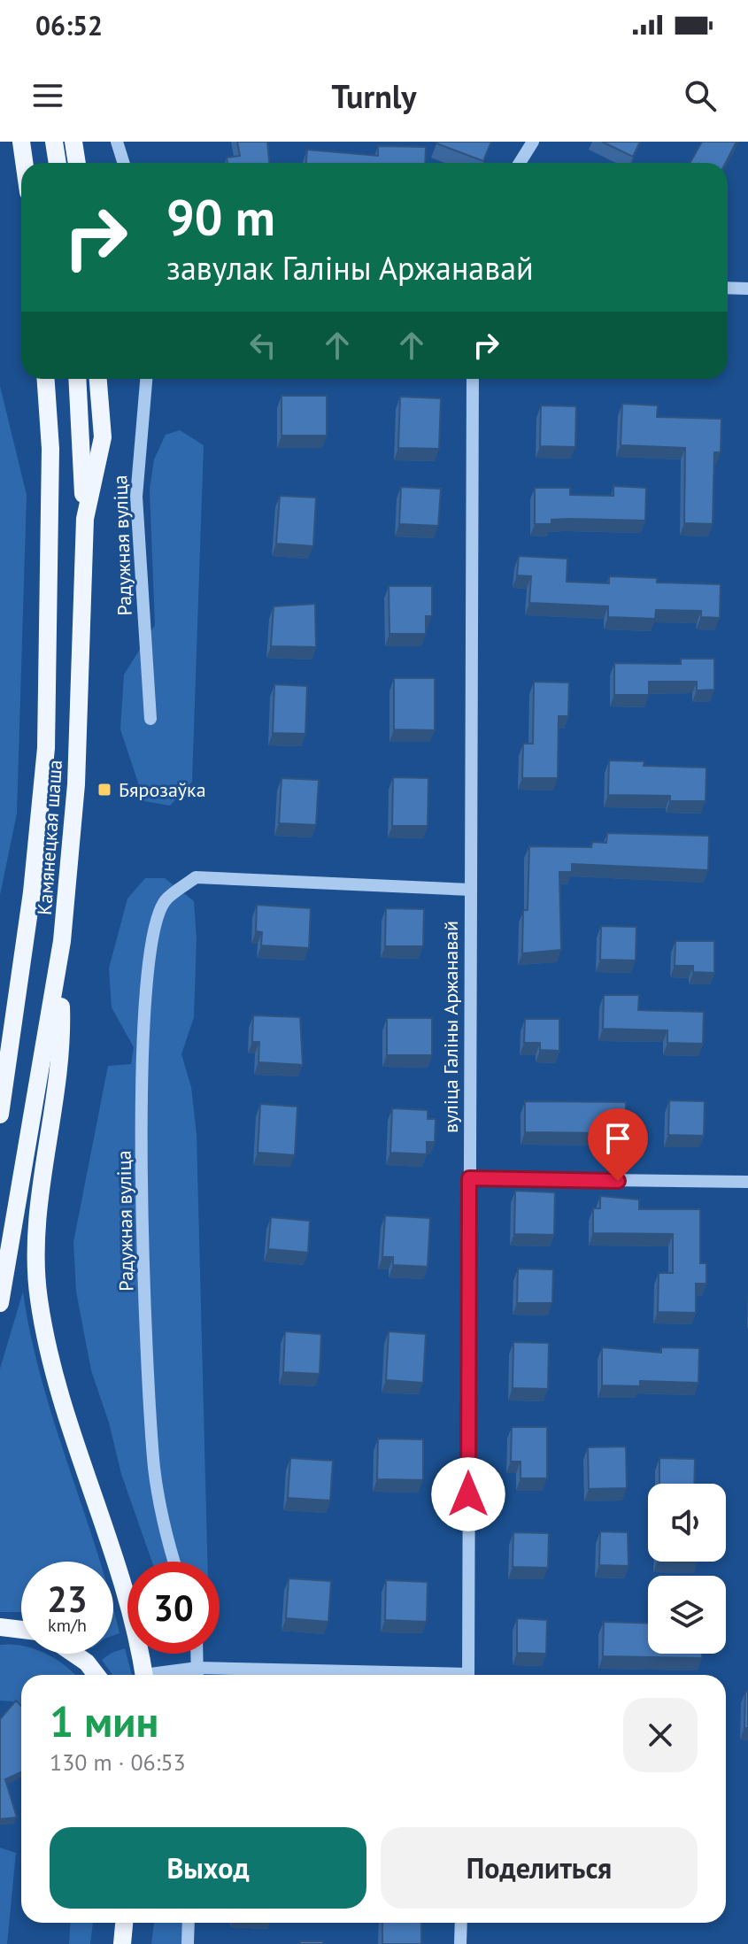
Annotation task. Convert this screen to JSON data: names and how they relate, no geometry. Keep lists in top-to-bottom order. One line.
{"streets":{"main road":["Камянецкая шаша"],"street":["Радужная вуліца","вуліца Галіны Аржанавай"]},"crossings":[["Радужная вуліца","вуліца Галіны Аржанавай"]],"places":{"transit":["Бярозаўка"]},"page":{"status":"06:52","header":"Turnly","turn":["90 m","завулак Галіны Аржанавай"],"speed":"23 km/h","limit":"30","heading":["1 мин","130 m · 06:53"],"buttons":["Выход","Поделиться"]}}
